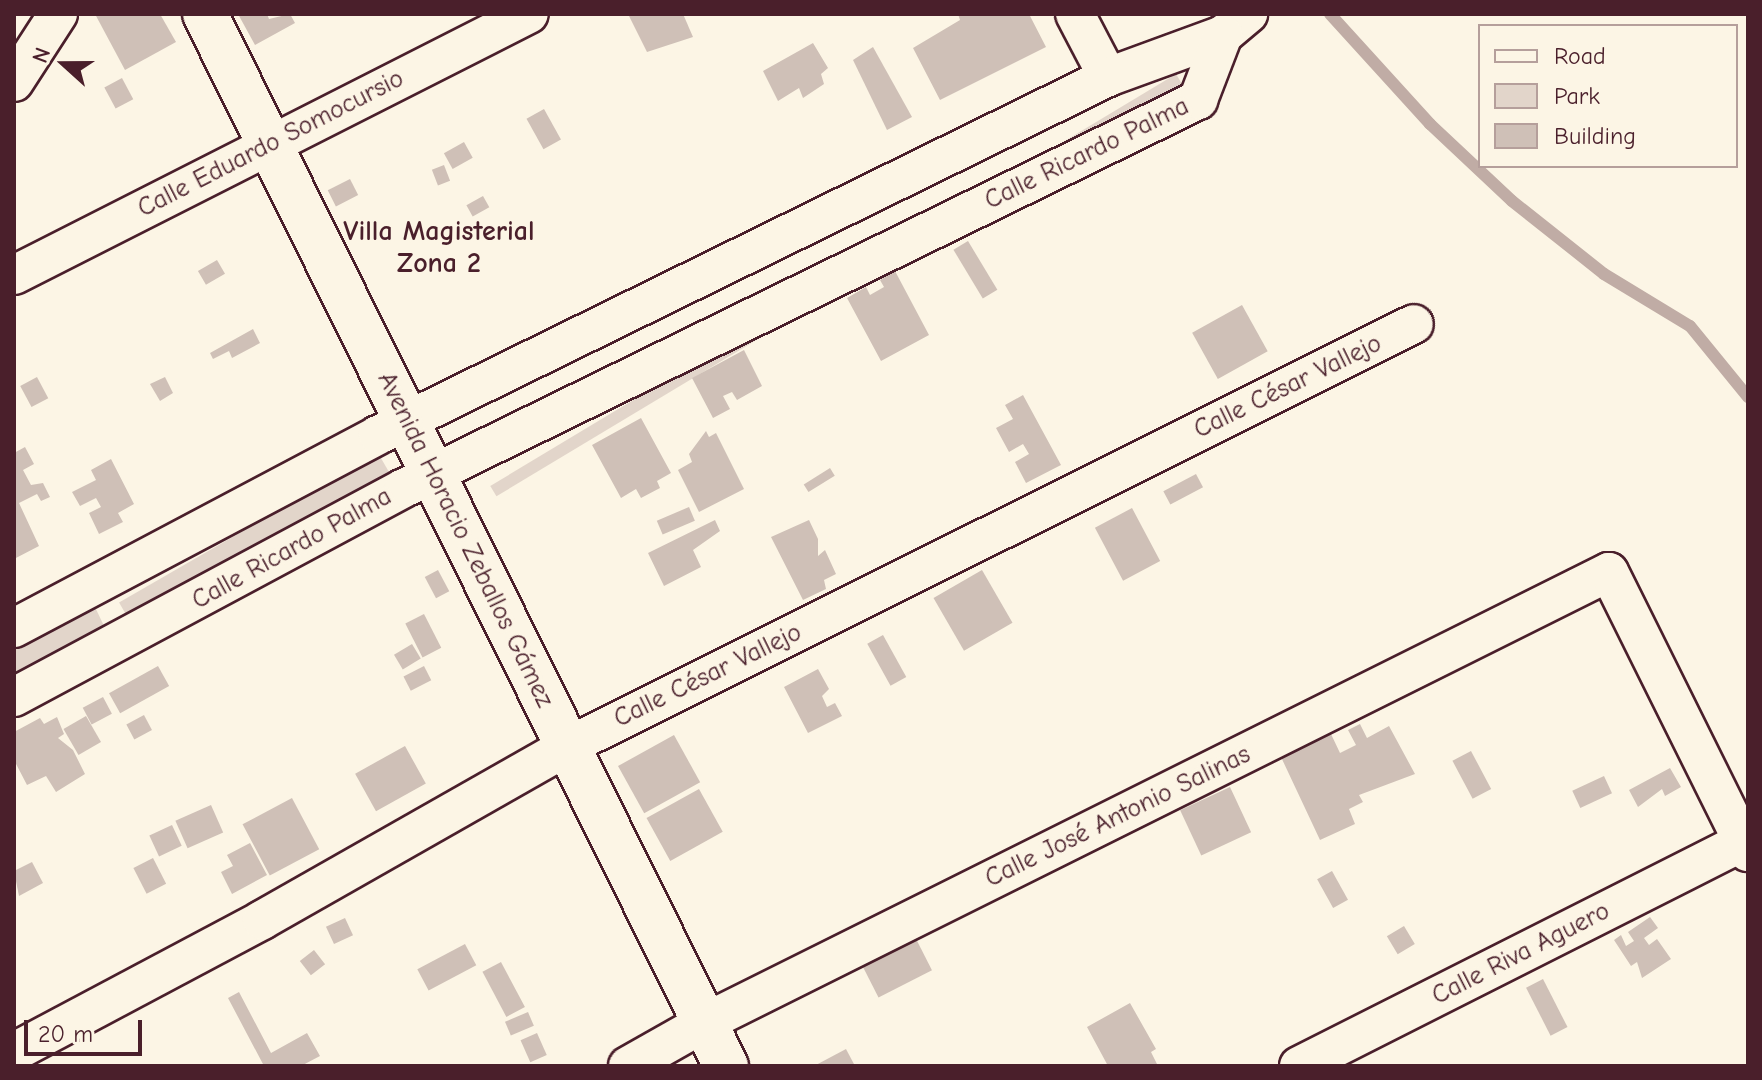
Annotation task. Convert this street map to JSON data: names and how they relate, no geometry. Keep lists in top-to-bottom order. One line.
{"streets":{"main road":["Avenida Horacio Zeballos Gámez"],"street":["Calle Eduardo Somocursio","Calle Ricardo Palma","Calle César Vallejo","Calle José Antonio Salinas","Calle Riva Aguero"]},"crossings":[["Calle Eduardo Somocursio","Avenida Horacio Zeballos Gámez"],["Calle Ricardo Palma","Avenida Horacio Zeballos Gámez"],["Calle César Vallejo","Avenida Horacio Zeballos Gámez"],["Avenida Horacio Zeballos Gámez","Calle José Antonio Salinas"],["Calle José Antonio Salinas","Calle Riva Aguero"]],"districts":["Villa Magisterial Zona 2"],"legend":["Road","Park","Building"],"scale_bar":"20 m","north":"left"}
